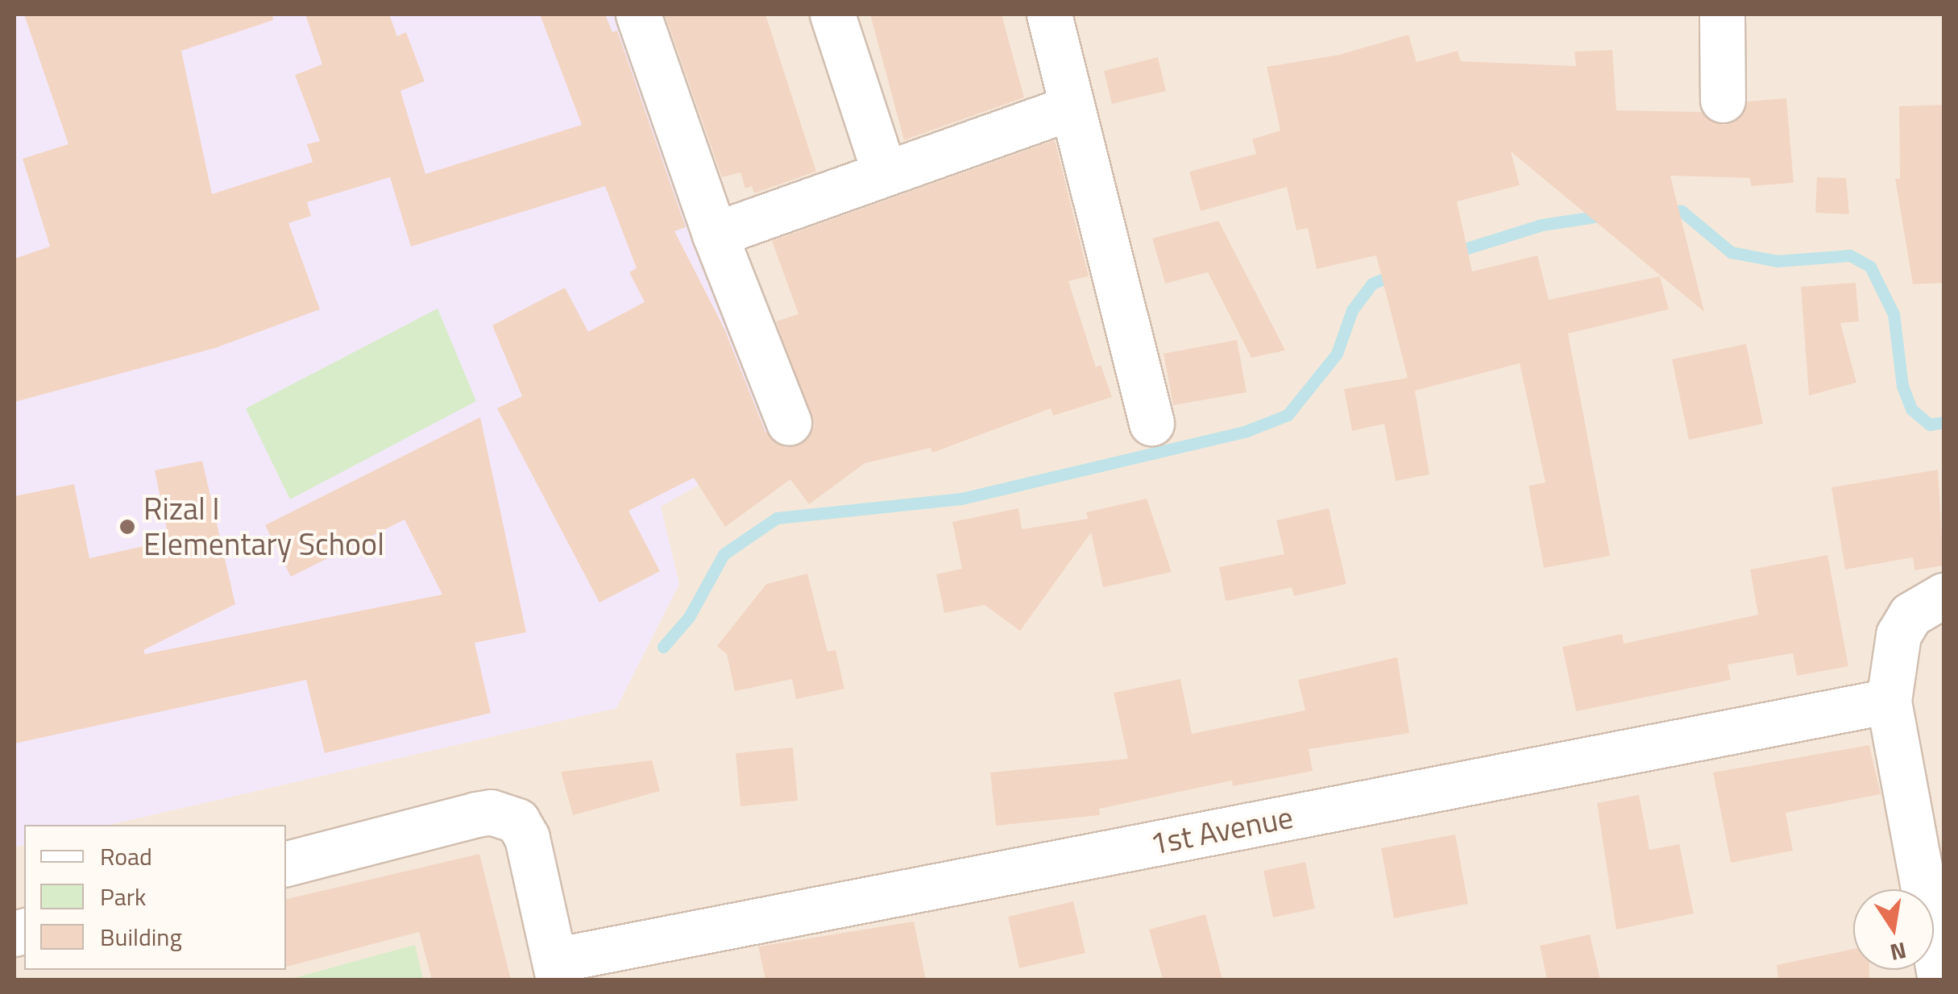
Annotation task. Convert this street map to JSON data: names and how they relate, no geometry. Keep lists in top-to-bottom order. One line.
{"streets":{"street":["1st Avenue"]},"places":["Rizal I Elementary School"],"legend":["Road","Park","Building"],"north":"bottom"}
